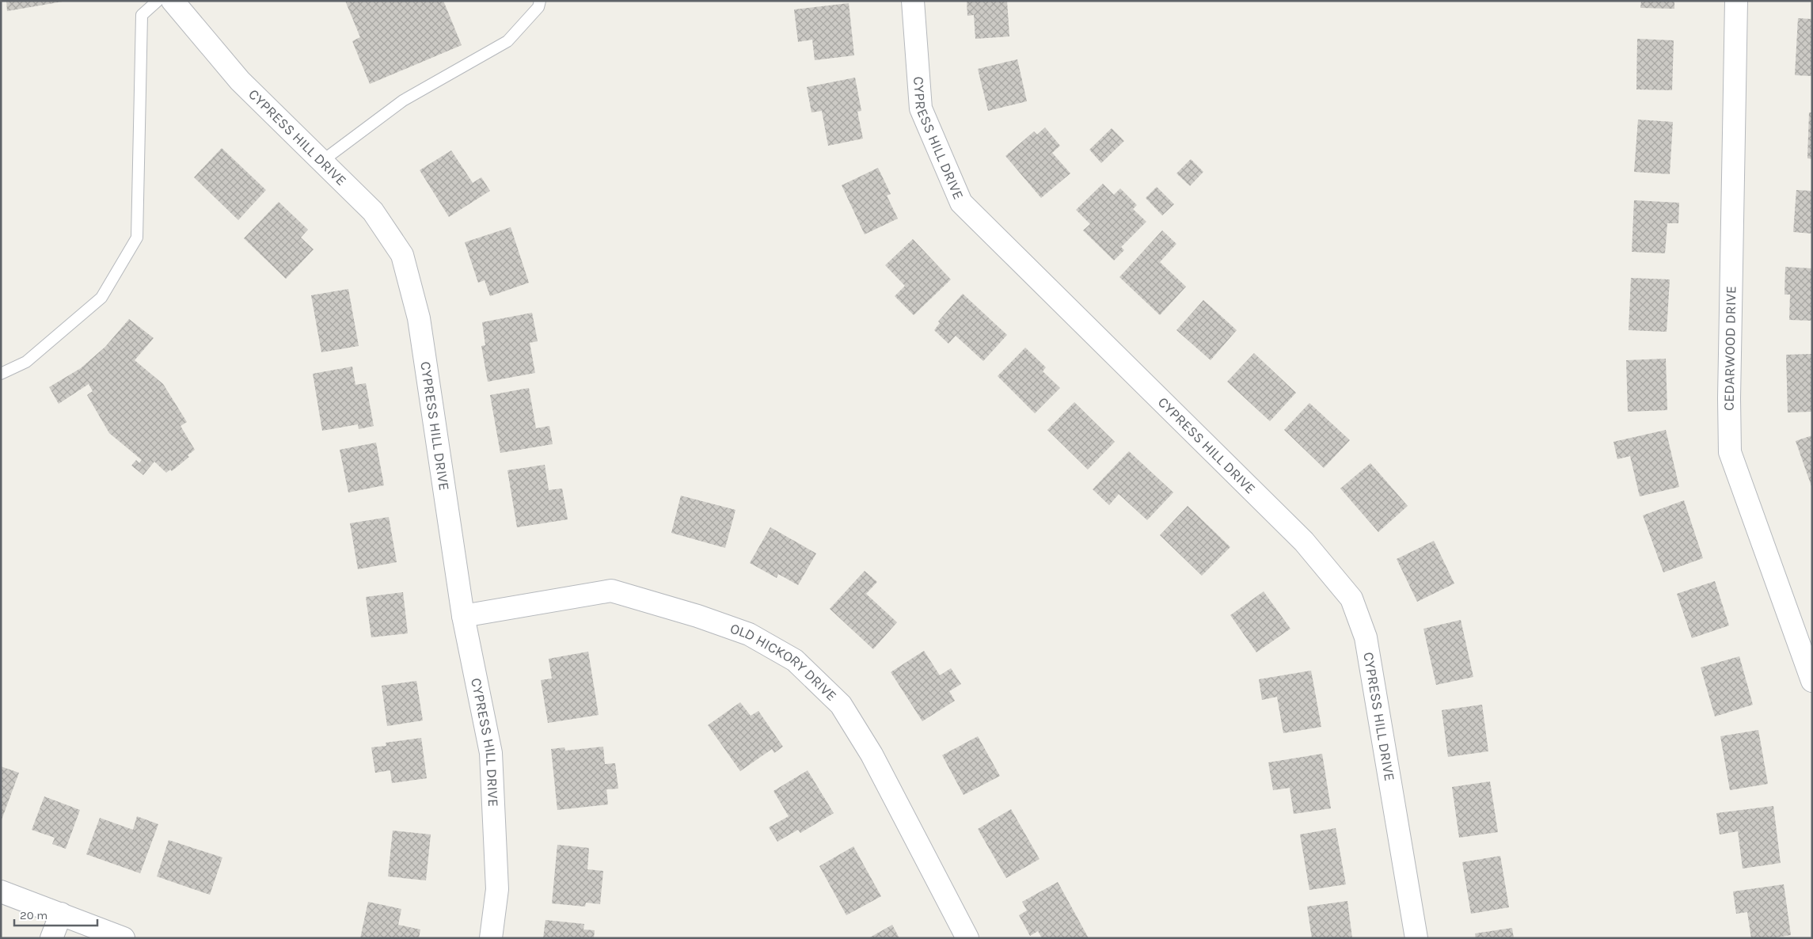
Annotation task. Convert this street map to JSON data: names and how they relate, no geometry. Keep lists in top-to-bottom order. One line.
{"streets":{"street":["CYPRESS HILL DRIVE","CEDARWOOD DRIVE","OLD HICKORY DRIVE"]},"crossings":[["CYPRESS HILL DRIVE","OLD HICKORY DRIVE"]],"scale_bar":"20 m"}
